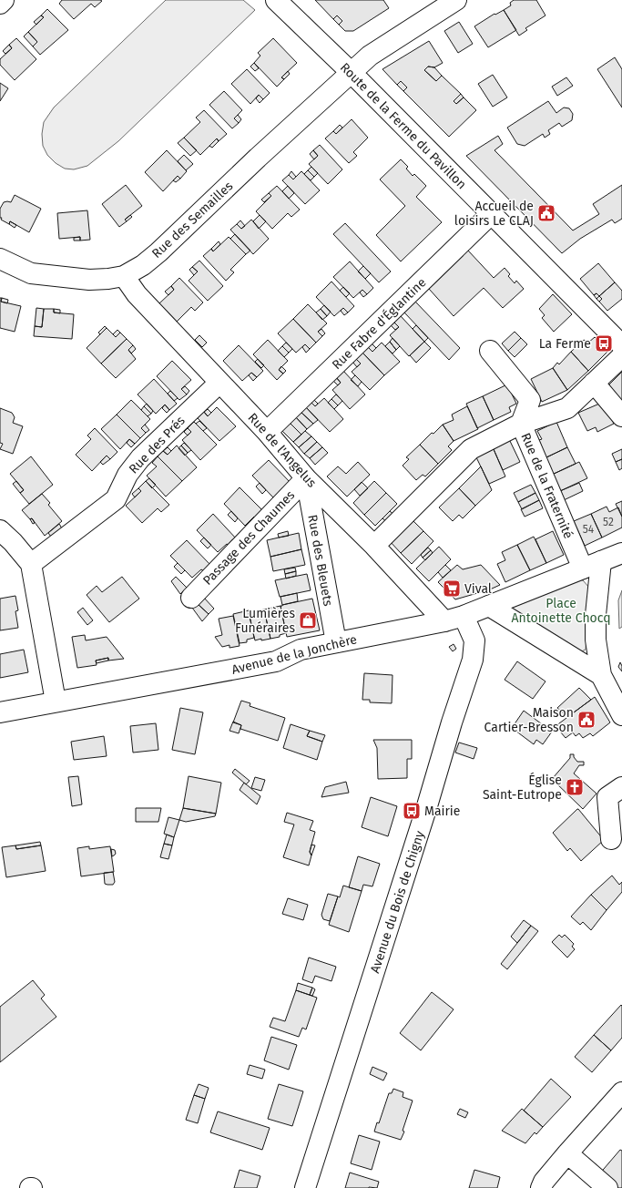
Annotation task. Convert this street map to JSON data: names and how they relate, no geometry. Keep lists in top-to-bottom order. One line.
{"streets":{"street":["Route de la Ferme du Pavillon","Rue des Semailles","Rue Fabre d'Églantine","Rue des Prés","Rue de l'Angelus","Rue de la Fraternité","Passage des Chaumes","Rue des Bleuets","Avenue de la Jonchère","Avenue du Bois de Chigny"]},"crossings":[["Route de la Ferme du Pavillon","Rue des Semailles"],["Route de la Ferme du Pavillon","Rue Fabre d'Églantine"],["Rue des Semailles","Rue de l'Angelus"],["Rue Fabre d'Églantine","Rue de l'Angelus"],["Rue des Prés","Rue de l'Angelus"],["Rue de l'Angelus","Passage des Chaumes"],["Rue de l'Angelus","Rue des Bleuets"],["Rue de l'Angelus","Avenue de la Jonchère"],["Rue de l'Angelus","Avenue du Bois de Chigny"],["Rue de la Fraternité","Avenue de la Jonchère"],["Passage des Chaumes","Rue des Bleuets"],["Rue des Bleuets","Avenue de la Jonchère"],["Avenue de la Jonchère","Avenue du Bois de Chigny"]],"parks":["Place Antoinette Chocq"],"places":{"public building":["Accueil de loisirs Le CLAJ","Maison Cartier-Bresson"],"bus stop":["La Ferme","Mairie"],"supermarket":["Vival"],"shop":["Lumières Funéraires"],"church":["Église Saint-Eutrope"]},"house_numbers":["52","54"]}
